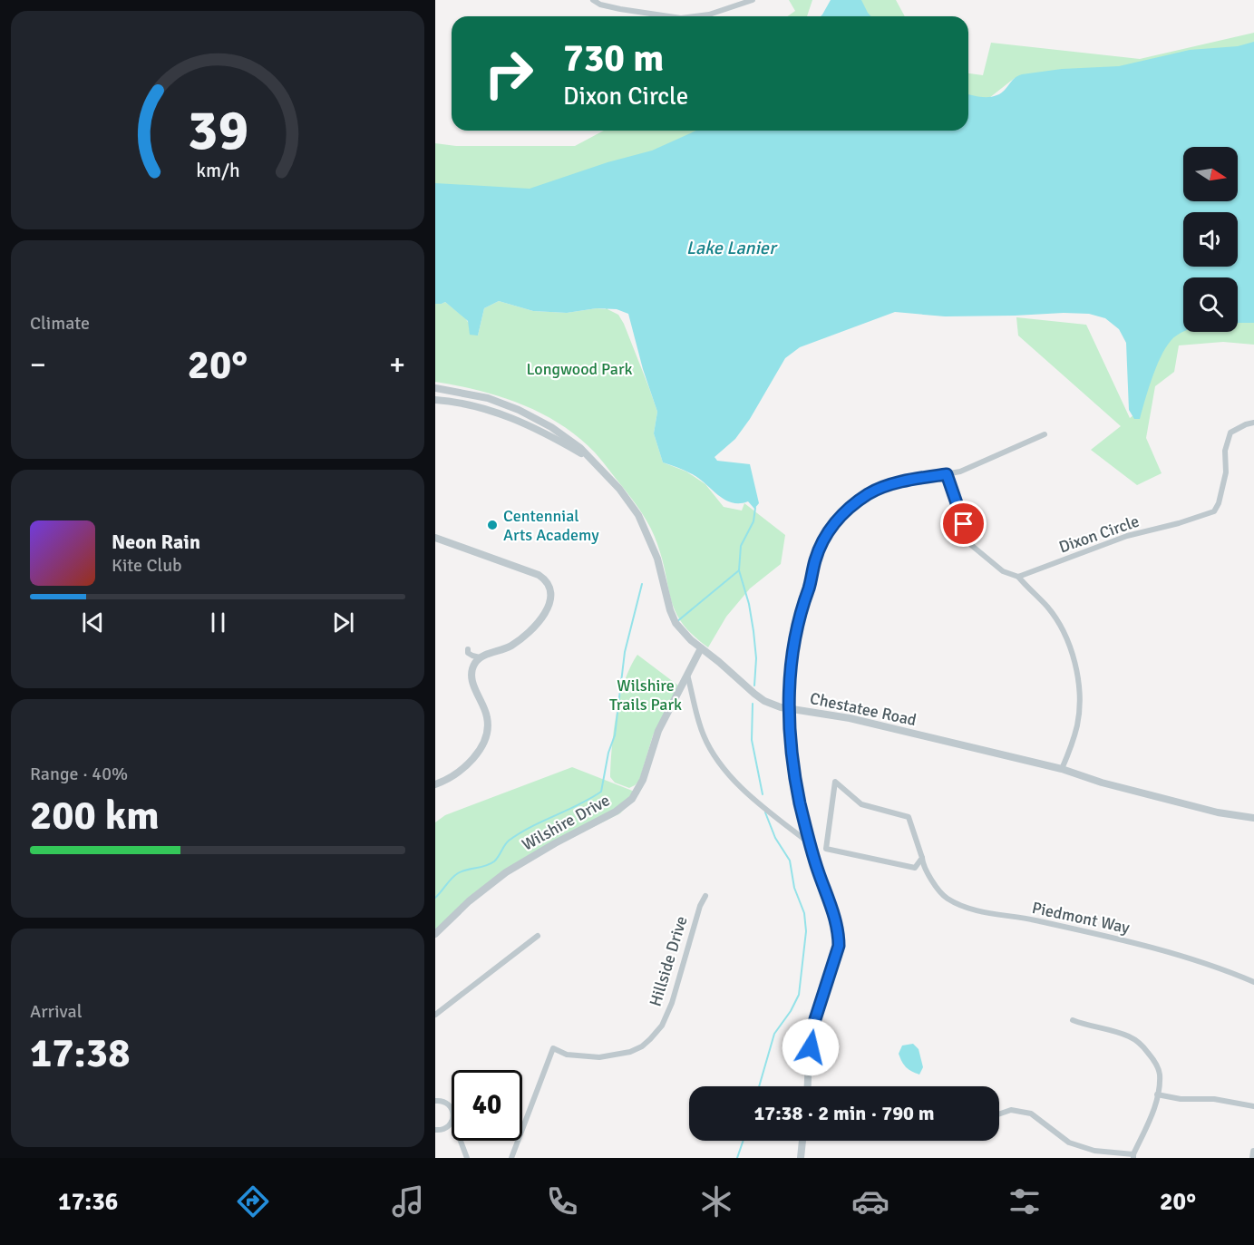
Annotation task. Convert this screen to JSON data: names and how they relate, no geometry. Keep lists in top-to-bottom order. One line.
{"streets":{"street":["Dixon Circle","Chestatee Road","Wilshire Drive","Piedmont Way","Hillside Drive"]},"crossings":[["Chestatee Road","Wilshire Drive"]],"water":["Lake Lanier"],"parks":["Longwood Park","Wilshire Trails Park"],"places":["Centennial Arts Academy"],"north":"right","page":{"turn":["730 m","Dixon Circle"],"tile":["Climate",["Range · 40%","200 km"],["Arrival","17:38"]],"heat":["−","20°","+"],"song":["Neon Rain","Kite Club"],"limit":"40","trip":"17:38 · 2 min · 790 m","tabs":["17:36","20°"],"gauge":["39","km/h"]}}
